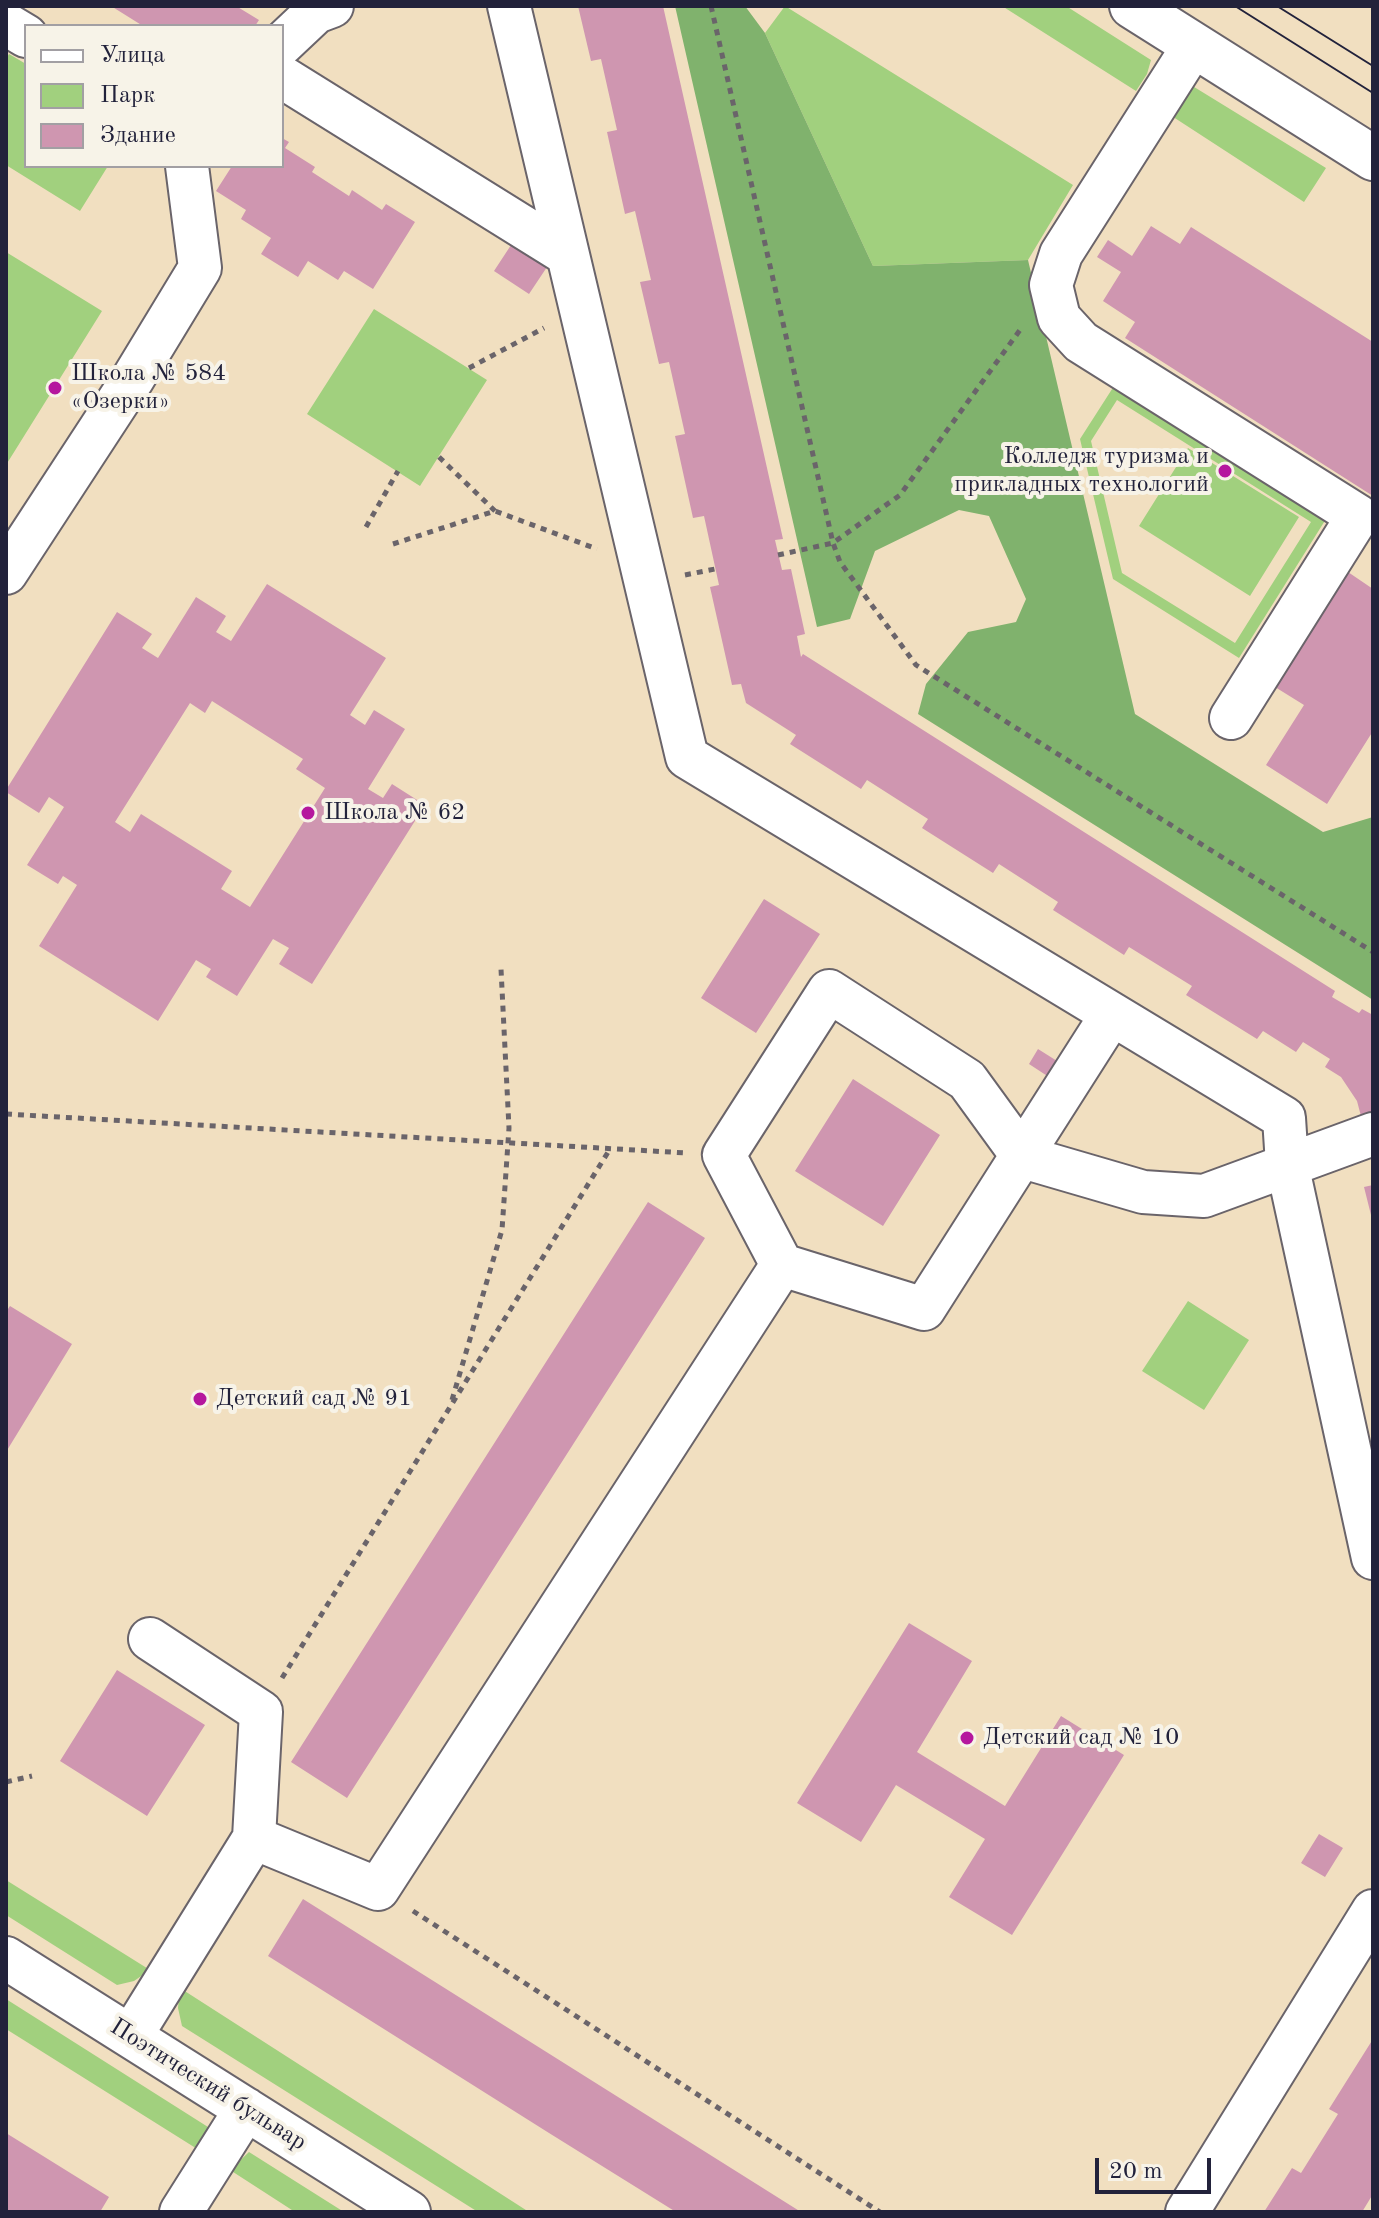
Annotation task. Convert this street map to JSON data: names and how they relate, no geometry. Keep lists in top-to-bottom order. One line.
{"streets":{"street":["Поэтический бульвар"]},"places":["Школа № 584 «Озерки»","Колледж туризма и прикладных технологий","Школа № 62","Детский сад № 91","Детский сад № 10"],"legend":["Улица","Парк","Здание"],"scale_bar":"20 m"}
